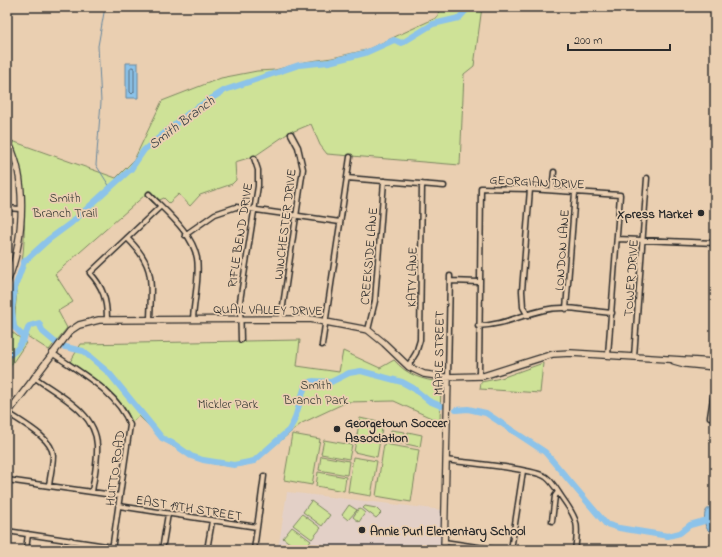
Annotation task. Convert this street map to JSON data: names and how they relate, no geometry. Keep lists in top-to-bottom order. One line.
{"streets":{"street":["GEORGIAN DRIVE","WINCHESTER DRIVE","RIFLE BEND DRIVE","LONDON LANE","CREEKSIDE LANE","KATY LANE","TOWER DRIVE","QUAIL VALLEY DRIVE","MAPLE STREET","HUTTO ROAD","EAST 19TH STREET"]},"crossings":[["GEORGIAN DRIVE","LONDON LANE"],["GEORGIAN DRIVE","QUAIL VALLEY DRIVE"],["WINCHESTER DRIVE","QUAIL VALLEY DRIVE"],["RIFLE BEND DRIVE","QUAIL VALLEY DRIVE"],["CREEKSIDE LANE","QUAIL VALLEY DRIVE"],["KATY LANE","QUAIL VALLEY DRIVE"],["TOWER DRIVE","QUAIL VALLEY DRIVE"],["QUAIL VALLEY DRIVE","MAPLE STREET"],["QUAIL VALLEY DRIVE","HUTTO ROAD"],["HUTTO ROAD","EAST 19TH STREET"]],"water":["Smith Branch"],"parks":["Smith Branch Trail","Smith Branch Park","Mickler Park"],"places":["Xpress Market","Georgetown Soccer Association","Annie Purl Elementary School"],"scale_bar":"200 m"}
